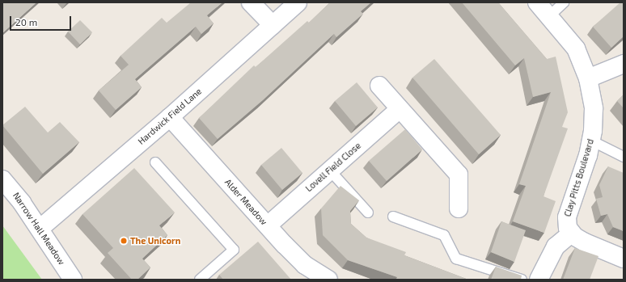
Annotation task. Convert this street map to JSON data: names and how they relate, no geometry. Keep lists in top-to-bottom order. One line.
{"streets":{"street":["Hardwick Field Lane","Lovell Field Close","Clay Pitts Boulevard","Alder Meadow","Narrow Hall Meadow"]},"crossings":[["Hardwick Field Lane","Alder Meadow"],["Hardwick Field Lane","Narrow Hall Meadow"],["Lovell Field Close","Alder Meadow"]],"places":["The Unicorn"],"scale_bar":"20 m"}
